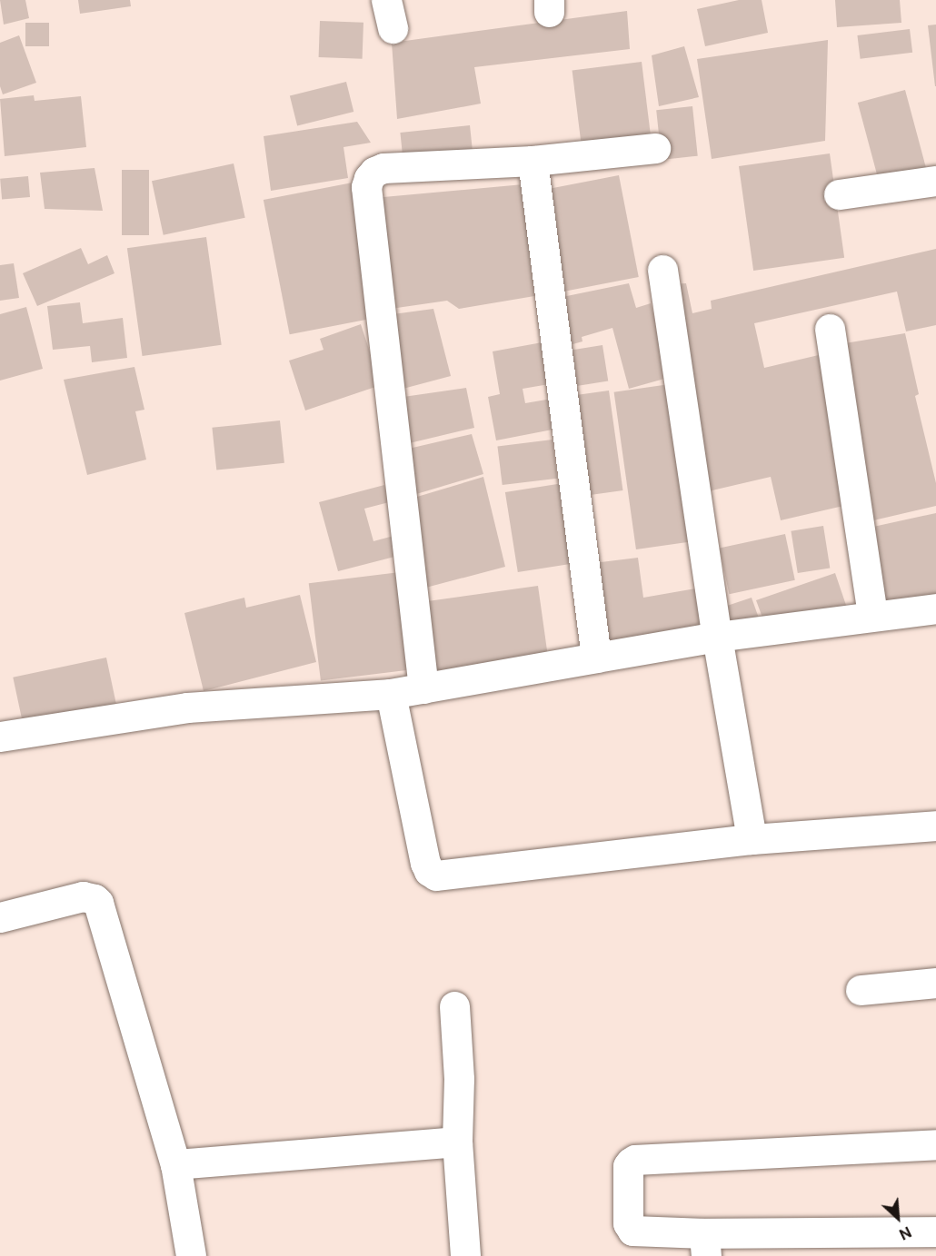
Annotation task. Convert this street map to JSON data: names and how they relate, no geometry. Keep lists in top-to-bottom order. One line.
{"north":"bottom right"}
